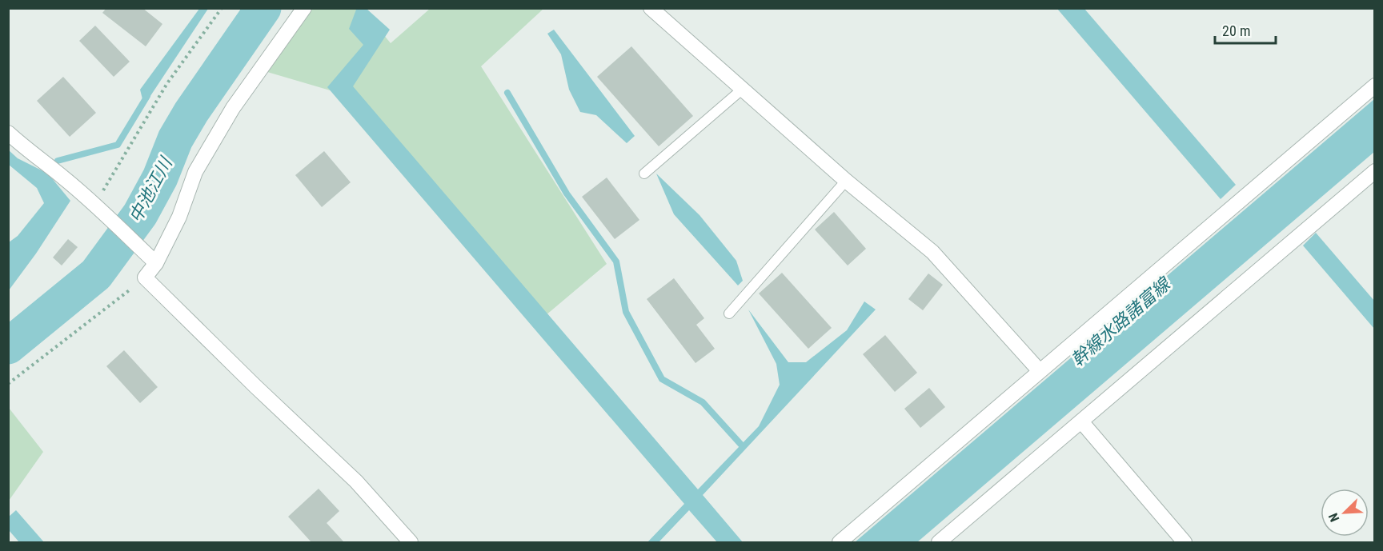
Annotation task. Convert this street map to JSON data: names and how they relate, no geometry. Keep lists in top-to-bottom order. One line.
{"water":["中池江川","幹線水路諸富線"],"scale_bar":"20 m","north":"bottom left"}
